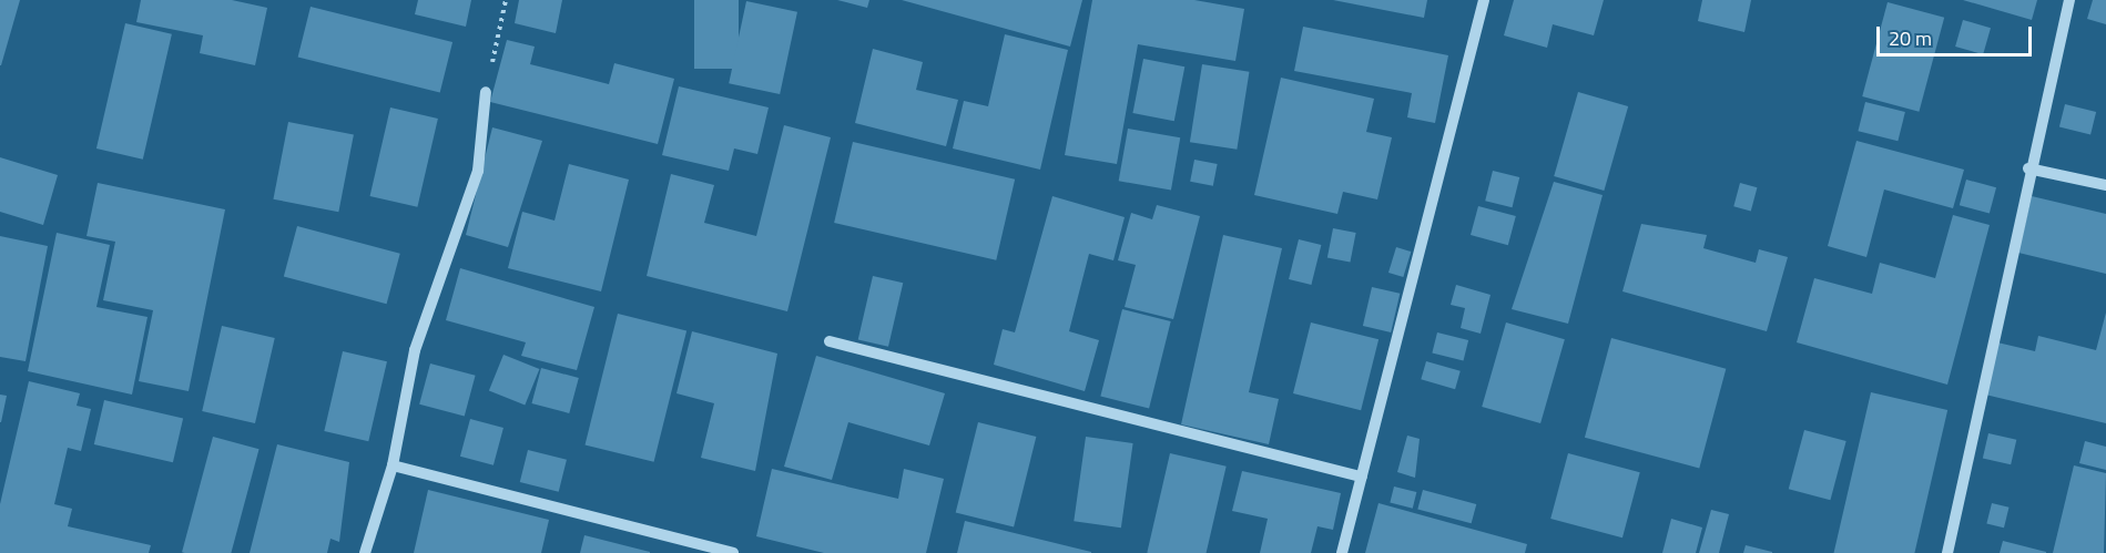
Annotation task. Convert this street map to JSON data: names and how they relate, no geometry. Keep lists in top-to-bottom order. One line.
{"scale_bar":"20 m"}
